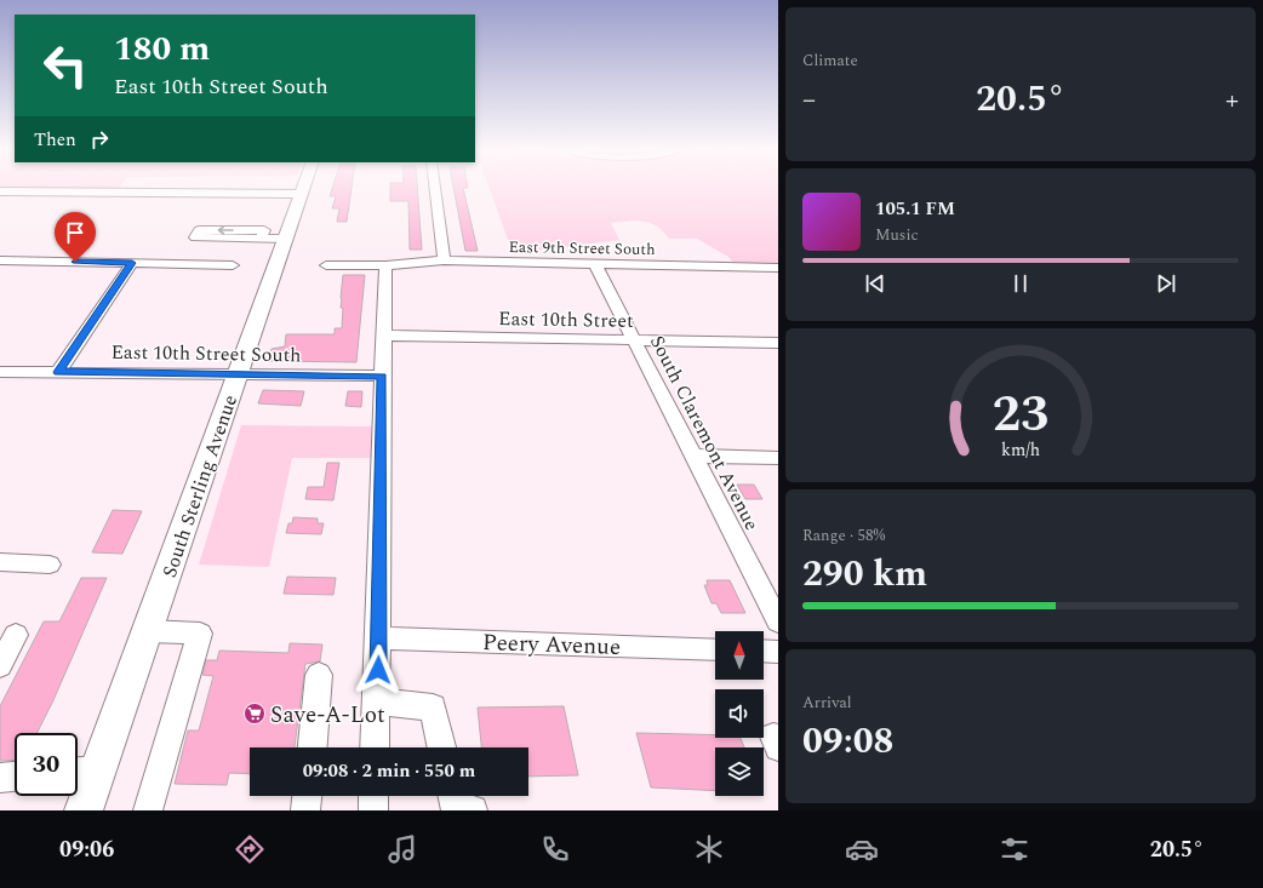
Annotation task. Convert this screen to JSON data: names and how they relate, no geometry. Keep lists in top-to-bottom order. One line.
{"streets":{"main road":["South Sterling Avenue"],"street":["East 9th Street South","East 10th Street","East 10th Street South","South Claremont Avenue","Peery Avenue"]},"crossings":[["East 9th Street South","South Claremont Avenue"],["East 10th Street","South Claremont Avenue"],["East 10th Street South","South Sterling Avenue"]],"places":{"supermarket":["Save-A-Lot"]},"north":"top","page":{"tile":["Climate",["Range · 58%","290 km"],["Arrival","09:08"]],"turn":["180 m","East 10th Street South"],"heat":["−","20.5°","+"],"then":"Then","song":["105.1 FM","Music"],"limit":"30","trip":"09:08 · 2 min · 550 m","tabs":["09:06","20.5°"],"gauge":["23","km/h"]}}
